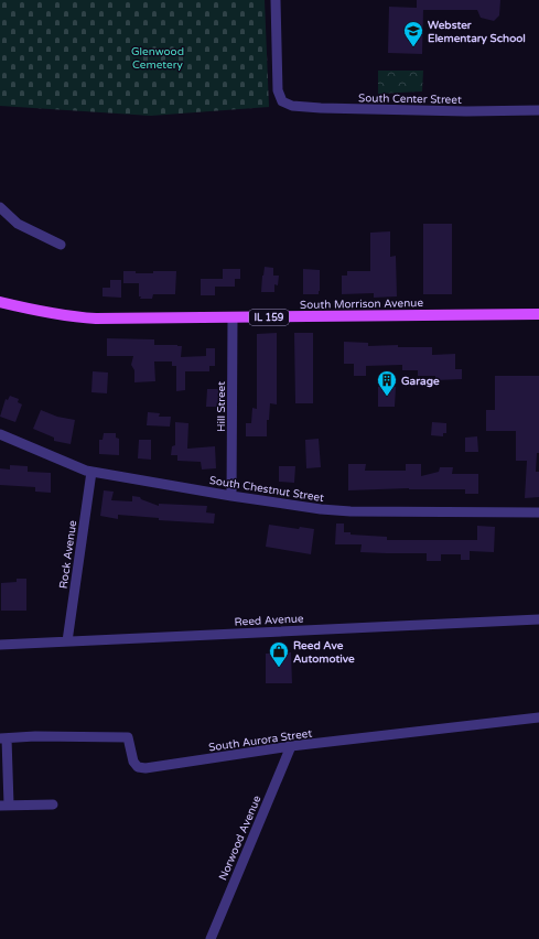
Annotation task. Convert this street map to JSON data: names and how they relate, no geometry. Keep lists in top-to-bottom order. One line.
{"streets":{"main road":["South Morrison Avenue","IL 159"],"street":["South Center Street","Hill Street","South Chestnut Street","Rock Avenue","Reed Avenue","South Aurora Street","Norwood Avenue"]},"crossings":[["South Morrison Avenue","Hill Street"],["Hill Street","South Chestnut Street"],["South Chestnut Street","Rock Avenue"],["Rock Avenue","Reed Avenue"],["South Aurora Street","Norwood Avenue"]],"parks":["Glenwood Cemetery"],"places":{"school or university":["Webster Elementary School"],"building":["Garage"],"shop":["Reed Ave Automotive"]}}
